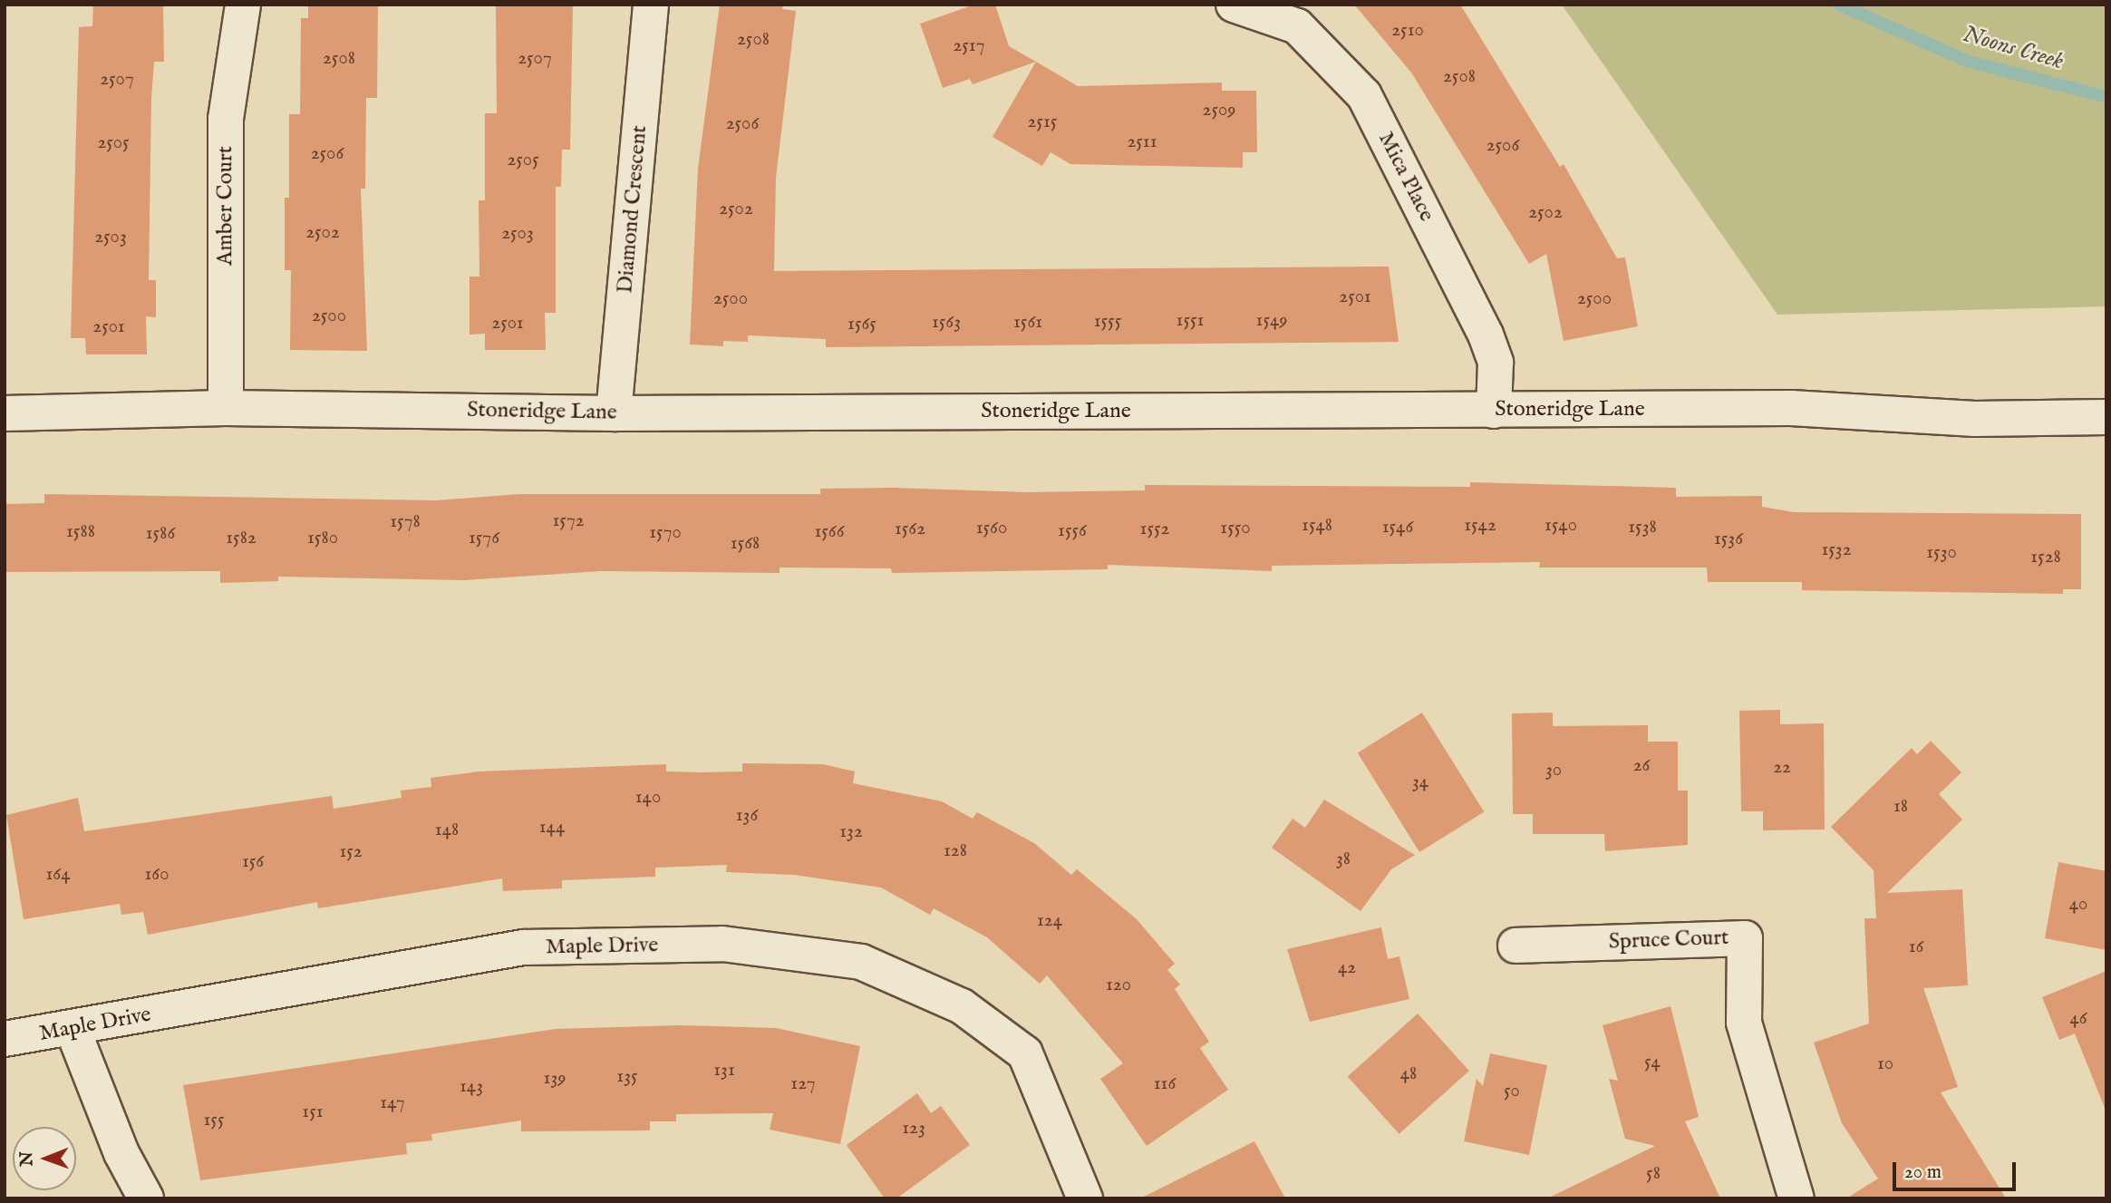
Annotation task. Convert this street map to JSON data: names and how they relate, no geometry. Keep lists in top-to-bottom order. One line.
{"streets":{"street":["Mica Place","Amber Court","Diamond Crescent","Stoneridge Lane","Spruce Court","Maple Drive"]},"crossings":[["Mica Place","Stoneridge Lane"],["Amber Court","Stoneridge Lane"],["Diamond Crescent","Stoneridge Lane"]],"water":["Noons Creek"],"house_numbers":["2510","2508","2517","2508","2507","2508","2507","2509","2515","2506","2511","2505","2506","2506","2505","2502","2502","2502","2503","2503","2501","2500","2500","2500","1551","1549","1555","1563","1561","2501","1565","2501","1572","1578","1548","1542","1540","1546","1538","1560","1550","1562","1552","1556","1588","1566","1570","1586","1582","1580","1576","1536","1568","1532","1530","1528","26","22","30","34","140","18","136","144","148","132","128","152","38","156","164","160","40","124","16","42","120","46","54","10","131","48","135","139","127","116","143","50","147","151","155","123","58"],"scale_bar":"20 m","north":"left"}
